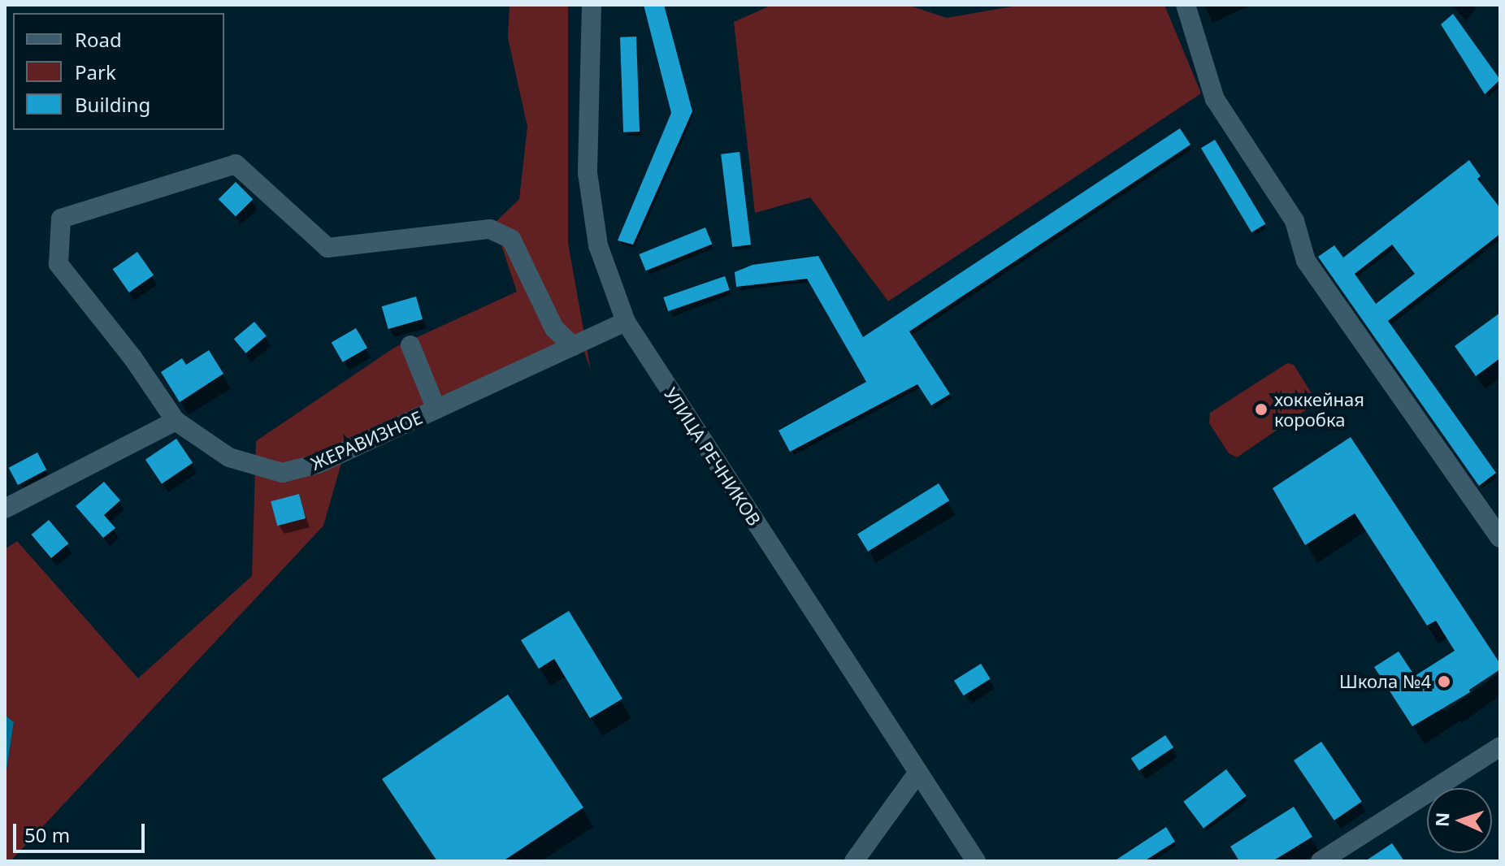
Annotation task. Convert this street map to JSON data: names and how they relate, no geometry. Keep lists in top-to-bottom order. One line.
{"streets":{"street":["ЖЕРАВИЗНОЕ","УЛИЦА РЕЧНИКОВ"]},"crossings":[["ЖЕРАВИЗНОЕ","УЛИЦА РЕЧНИКОВ"]],"places":["хоккейная коробка","Школа №4"],"legend":["Road","Park","Building"],"scale_bar":"50 m","north":"left"}
